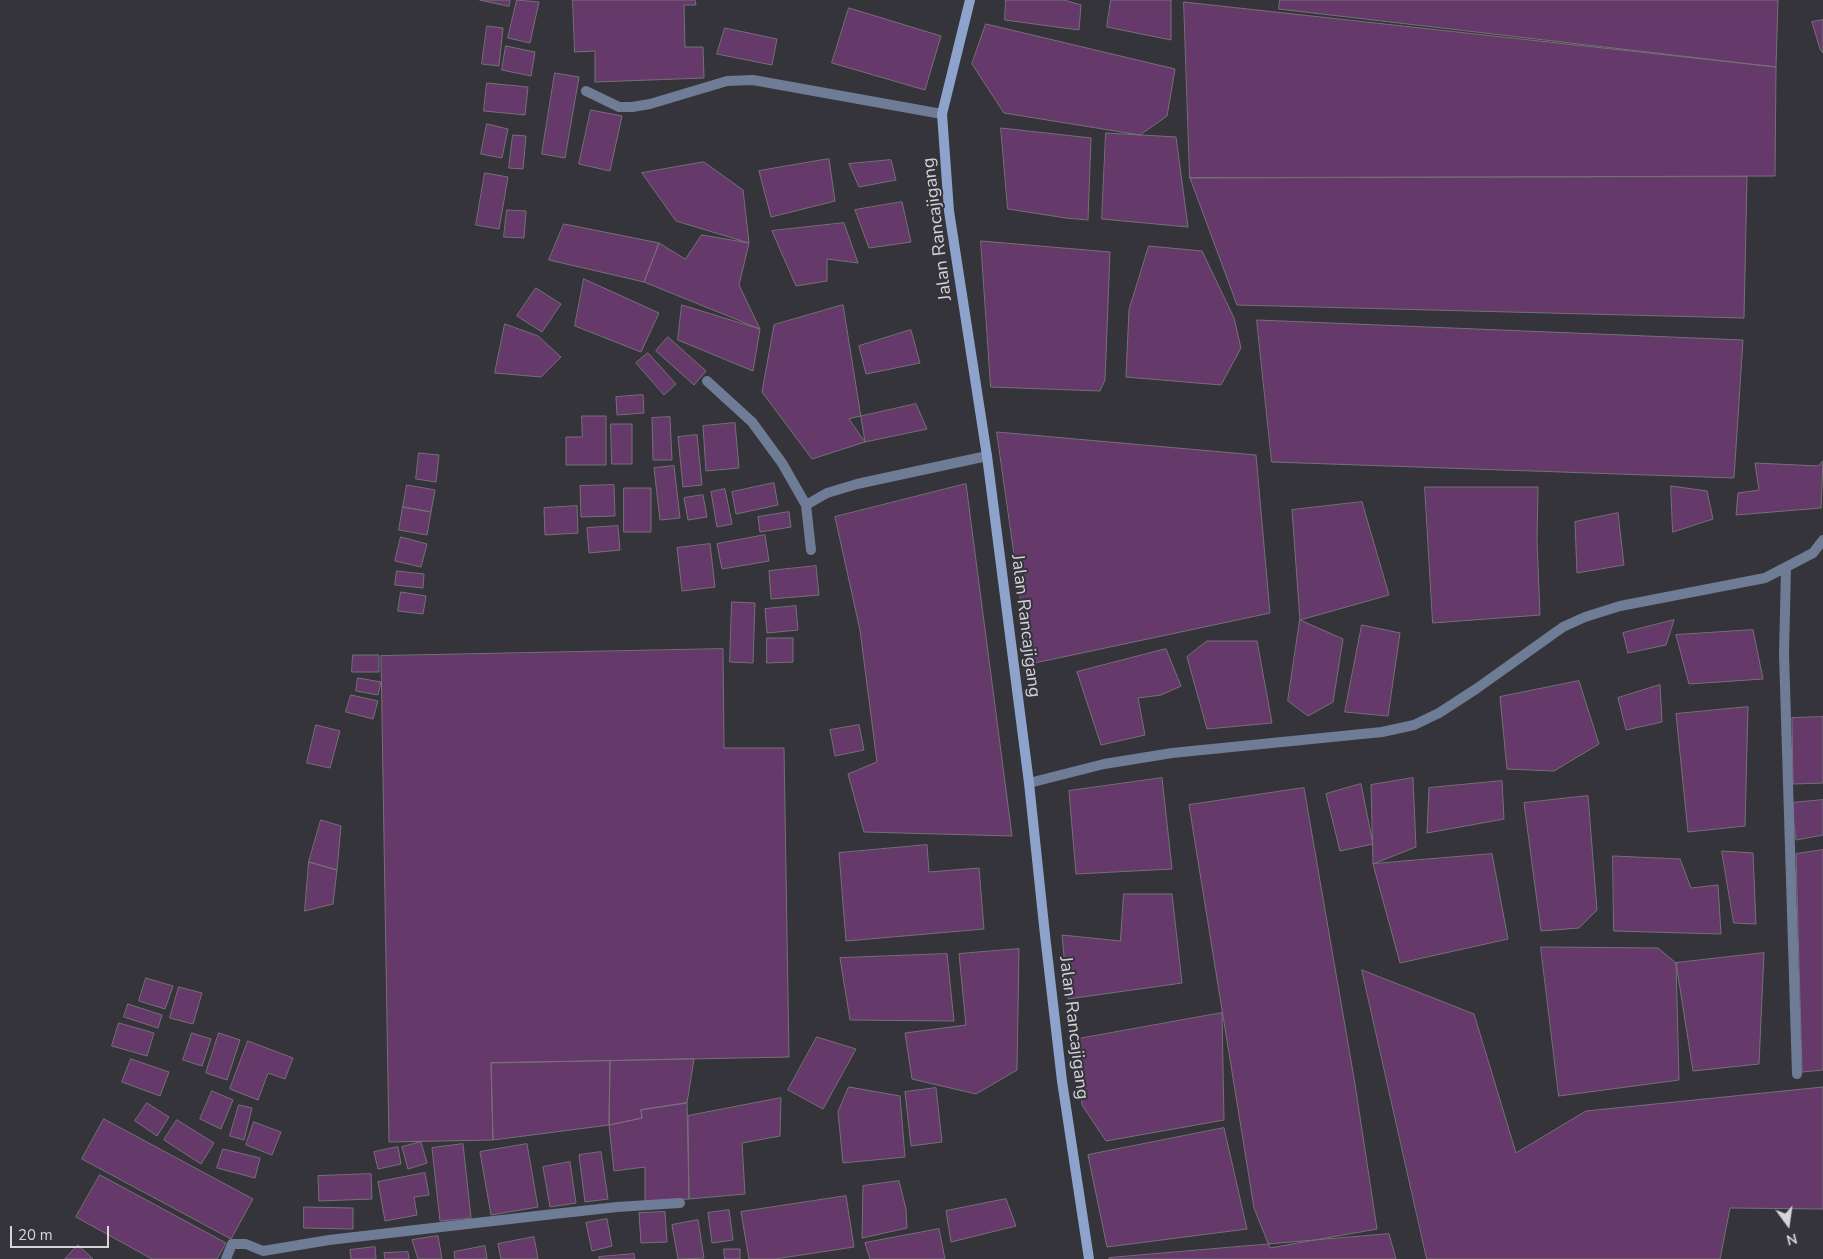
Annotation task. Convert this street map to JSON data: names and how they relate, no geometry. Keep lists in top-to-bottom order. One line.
{"streets":{"main road":["Jalan Rancajigang"]},"scale_bar":"20 m","north":"bottom"}
